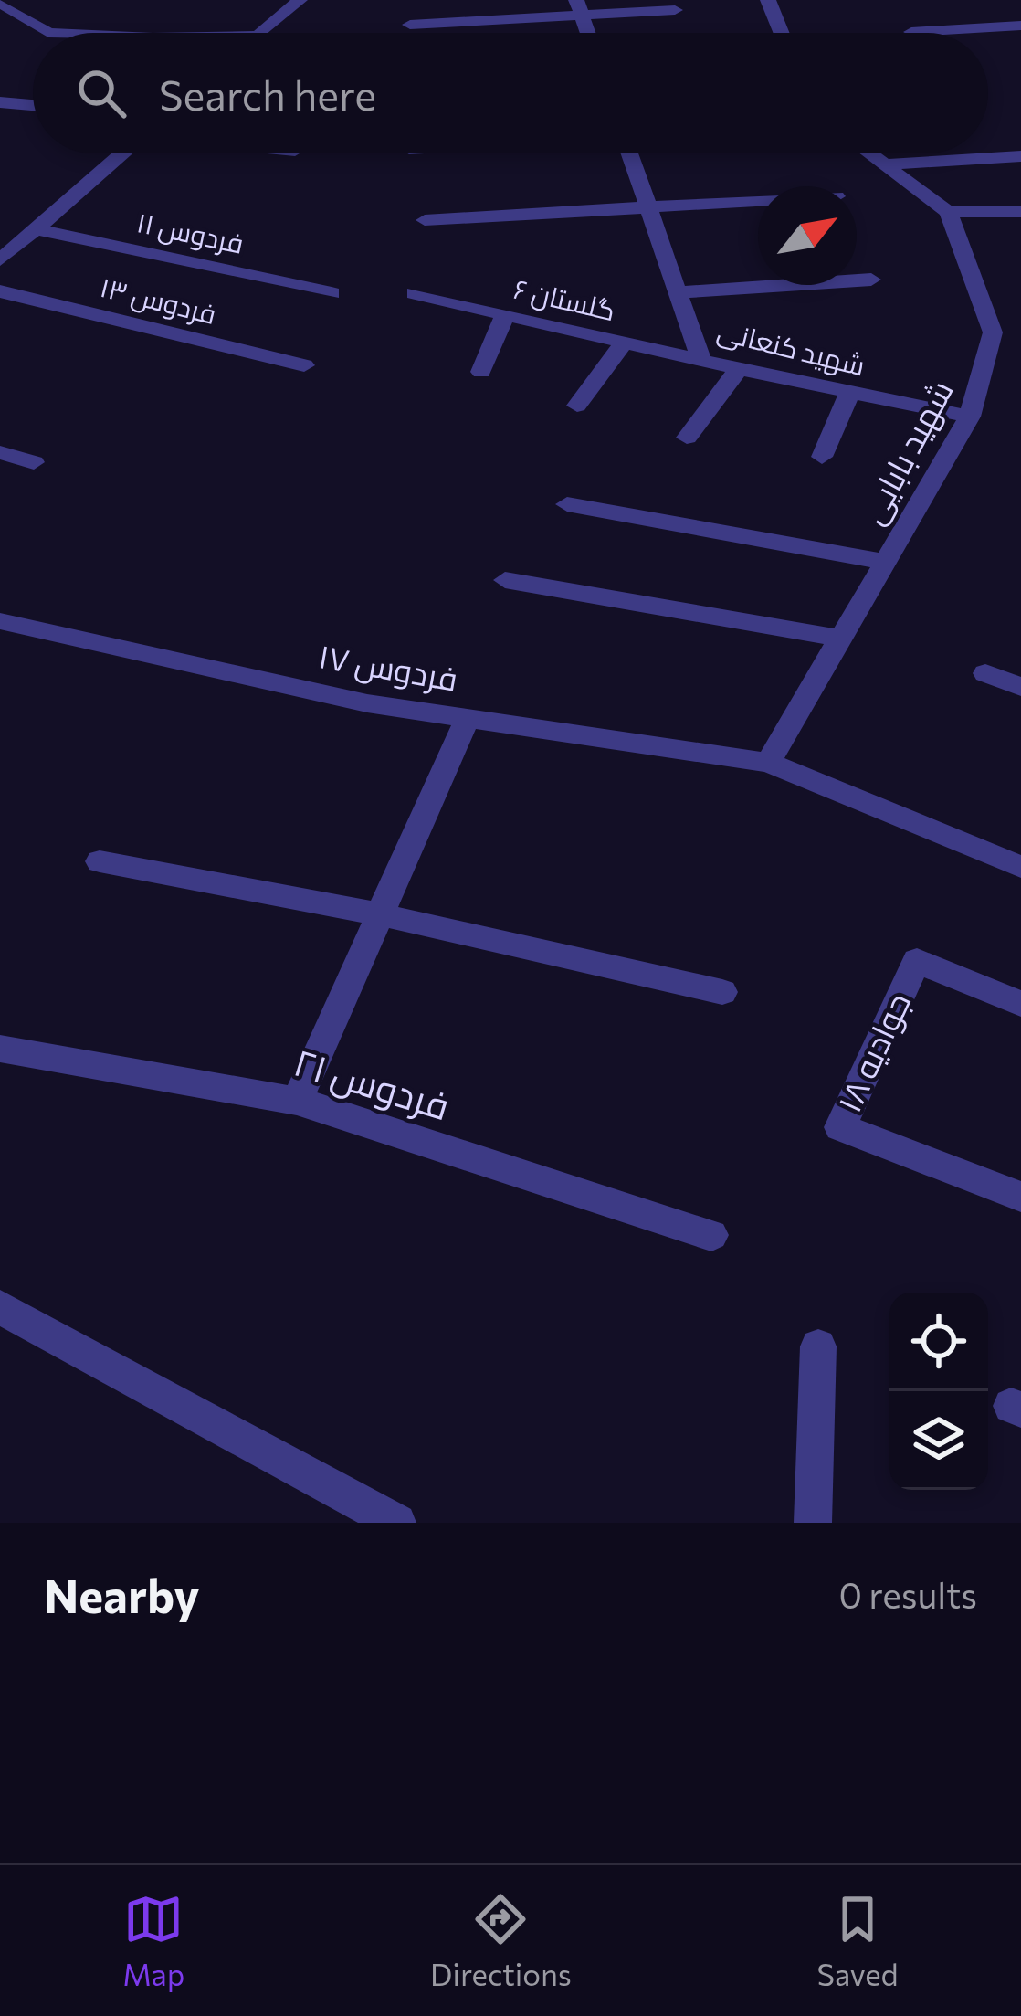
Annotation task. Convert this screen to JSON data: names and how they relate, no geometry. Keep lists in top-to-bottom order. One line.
{"streets":{"street":["فردوس ۱۱","گلستان ۶","فردوس ۱۳","شهید کنعانی","شهید بابایی","فردوس ۱۷","جوادیه ۱۸","فردوس ۲۱"]},"crossings":[["گلستان ۶","شهید کنعانی"],["شهید کنعانی","شهید بابایی"],["شهید بابایی","فردوس ۱۷"]],"north":"top right","page":{"search":"Search here","heading":["Nearby","0 results"],"nav":["Map","Directions","Saved"]}}
